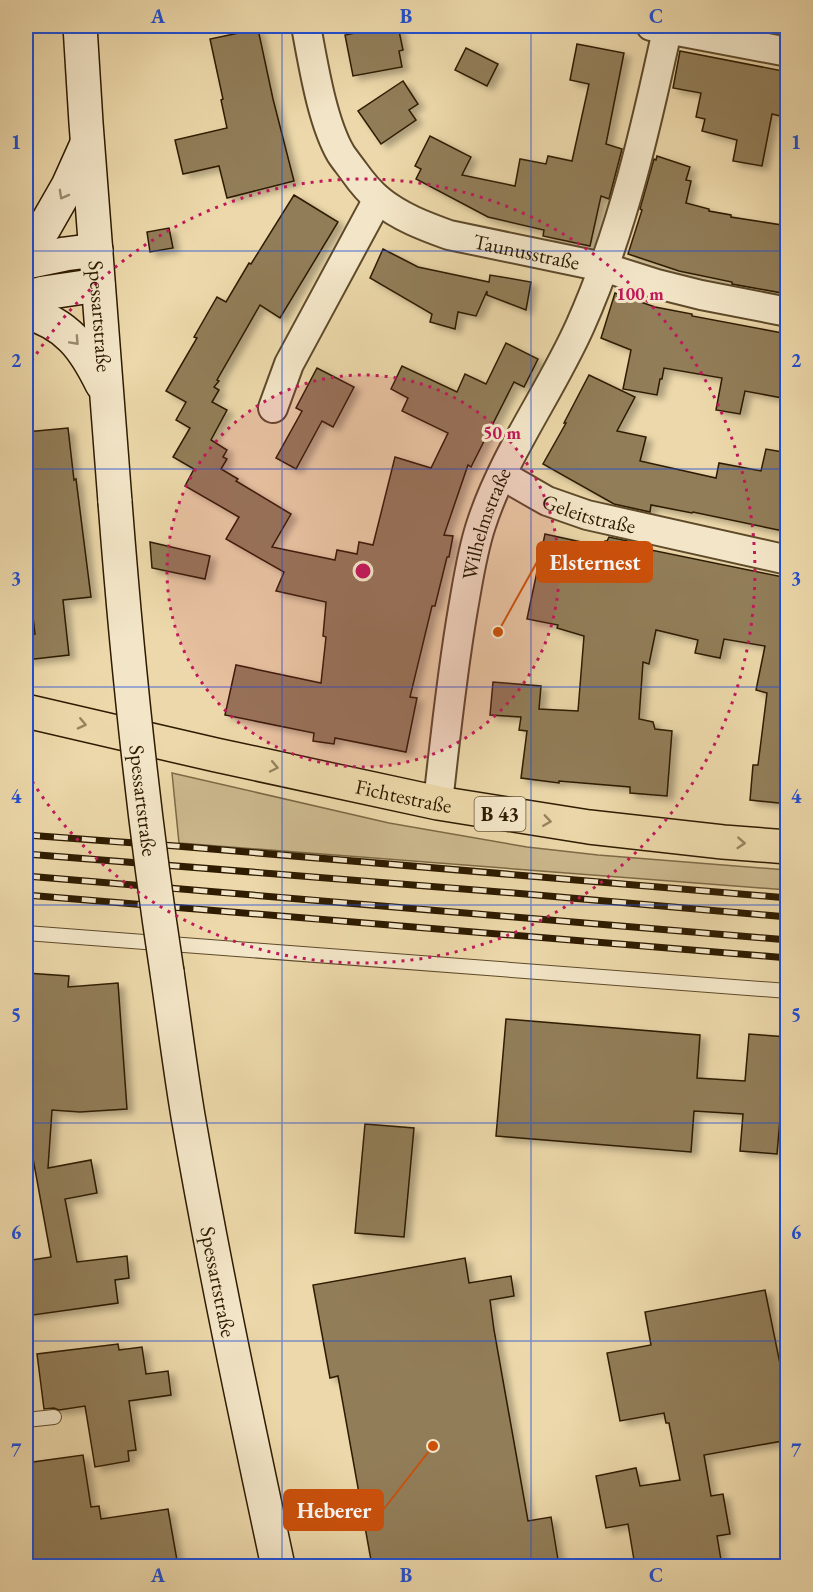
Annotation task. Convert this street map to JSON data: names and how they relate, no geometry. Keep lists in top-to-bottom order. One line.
{"streets":{"main road":["Spessartstraße","Fichtestraße","B 43"],"street":["Taunusstraße","Geleitstraße","Wilhelmstraße"]},"crossings":[["Taunusstraße","Wilhelmstraße"],["Geleitstraße","Wilhelmstraße"],["Wilhelmstraße","Fichtestraße"]],"one_way":["Fichtestraße"],"places":["Elsternest","Heberer"],"grid":{"columns":["A","B","C"],"rows":["1","2","3","4","5","6","7"]},"rings":["100 m","50 m"]}
